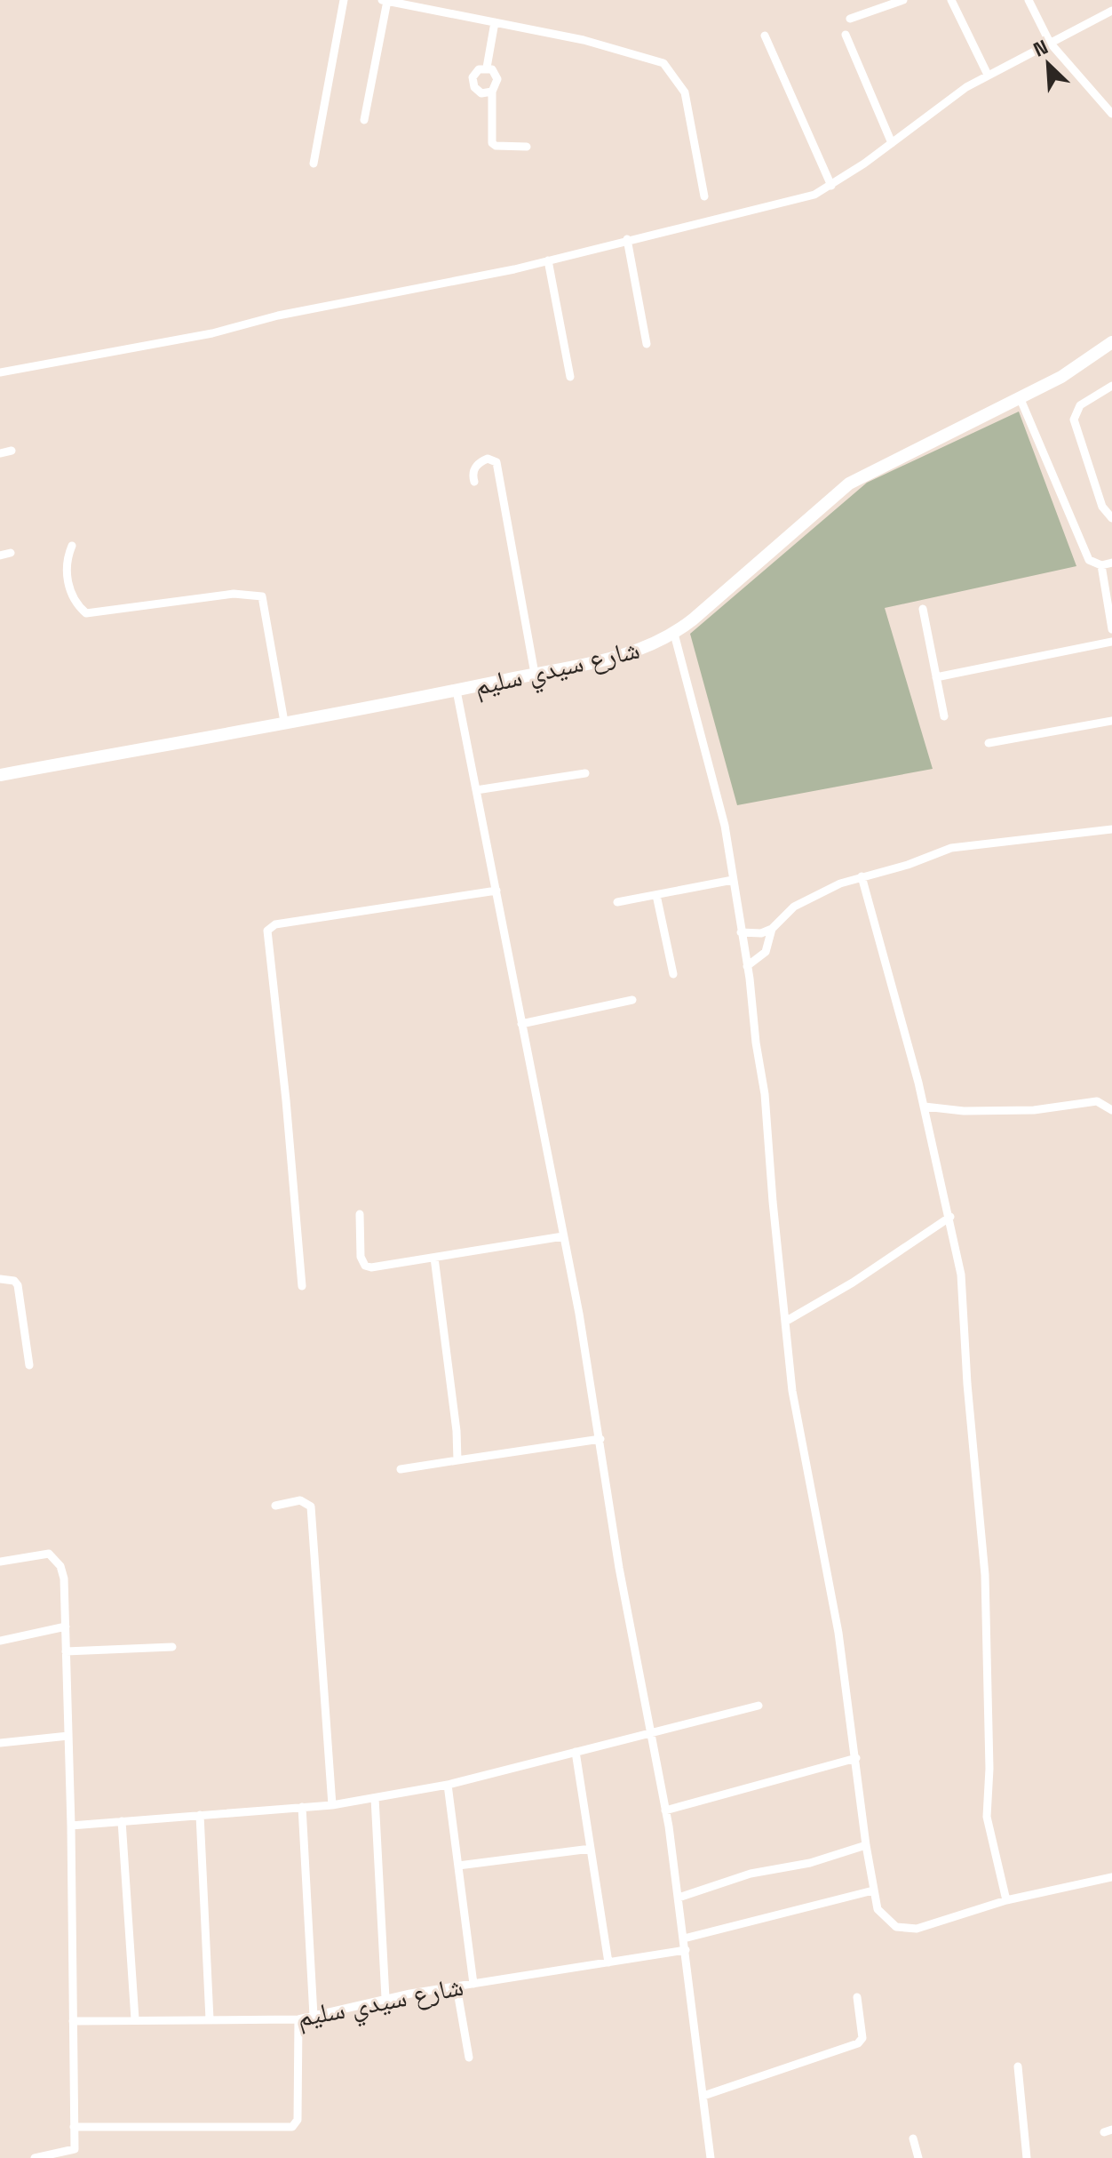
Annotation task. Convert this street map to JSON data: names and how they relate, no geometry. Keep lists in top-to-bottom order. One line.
{"streets":{"main road":["شارع سيدي سليم"]},"north":"top left"}
